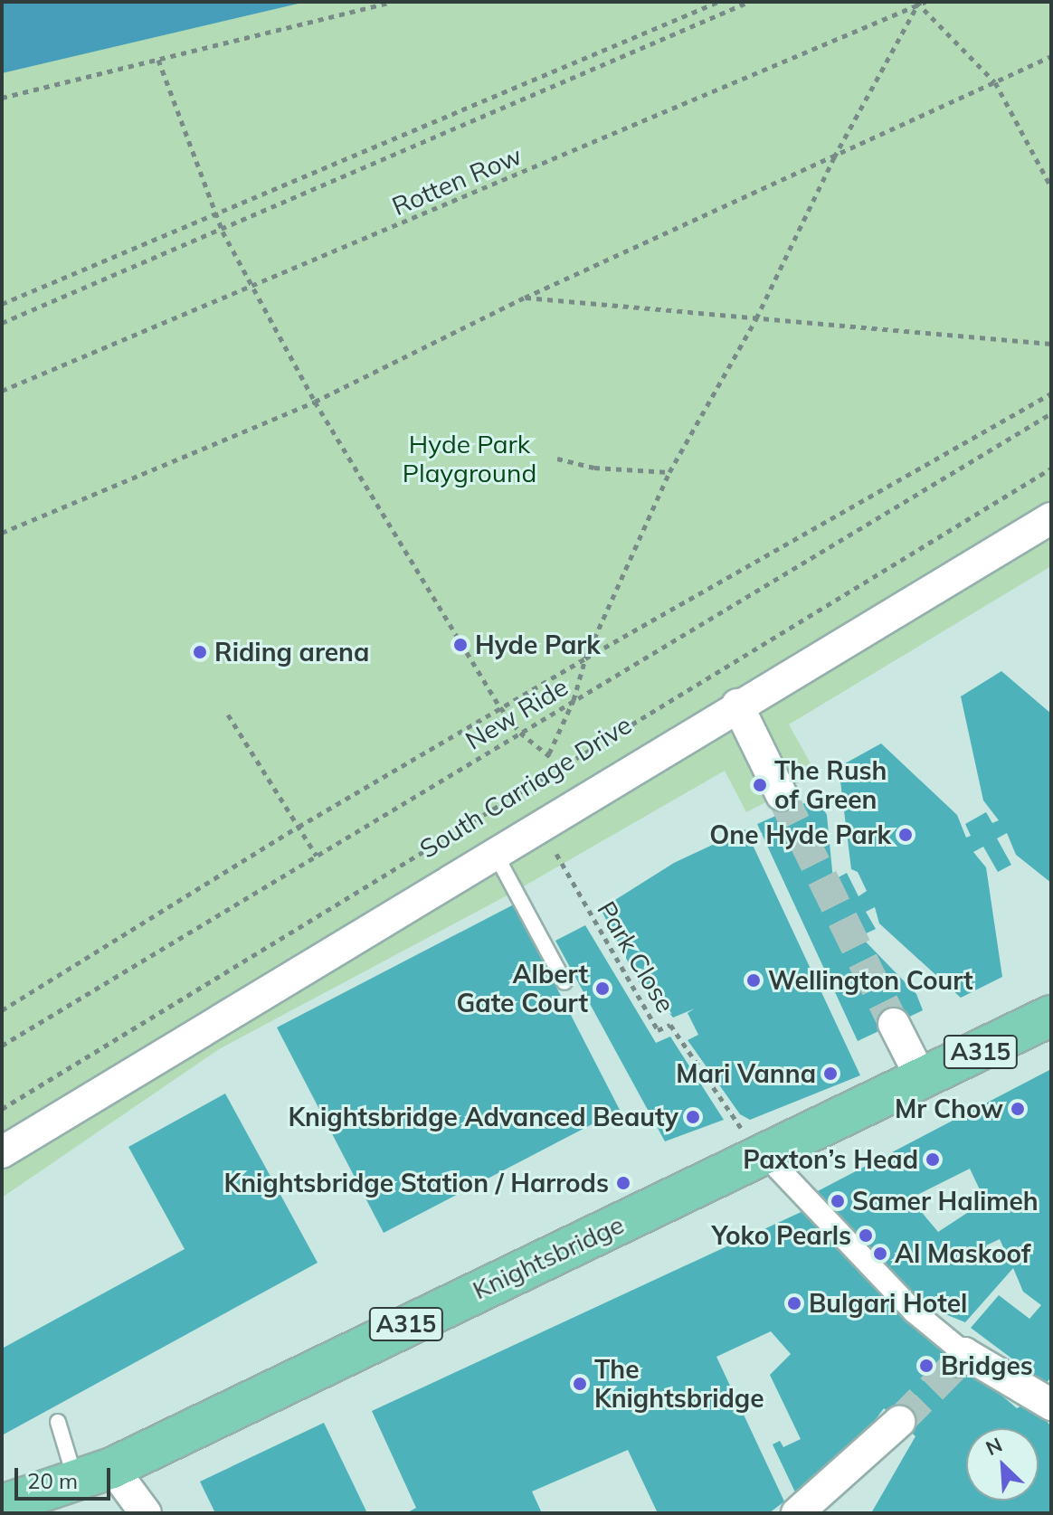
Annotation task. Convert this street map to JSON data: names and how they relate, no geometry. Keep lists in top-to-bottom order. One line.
{"streets":{"main road":["A315","Knightsbridge"],"street":["South Carriage Drive"],"path":["Rotten Row","New Ride","Park Close"]},"crossings":[["South Carriage Drive","Park Close"],["Park Close","Knightsbridge"]],"parks":["Hyde Park Playground"],"places":["Hyde Park","Riding arena","The Rush of Green","One Hyde Park","Wellington Court","Albert Gate Court","Mari Vanna","Mr Chow","Knightsbridge Advanced Beauty","Paxton’s Head","Knightsbridge Station / Harrods","Samer Halimeh","Yoko Pearls","Al Maskoof","Bulgari Hotel","Bridges","The Knightsbridge"],"scale_bar":"20 m","north":"top left"}
